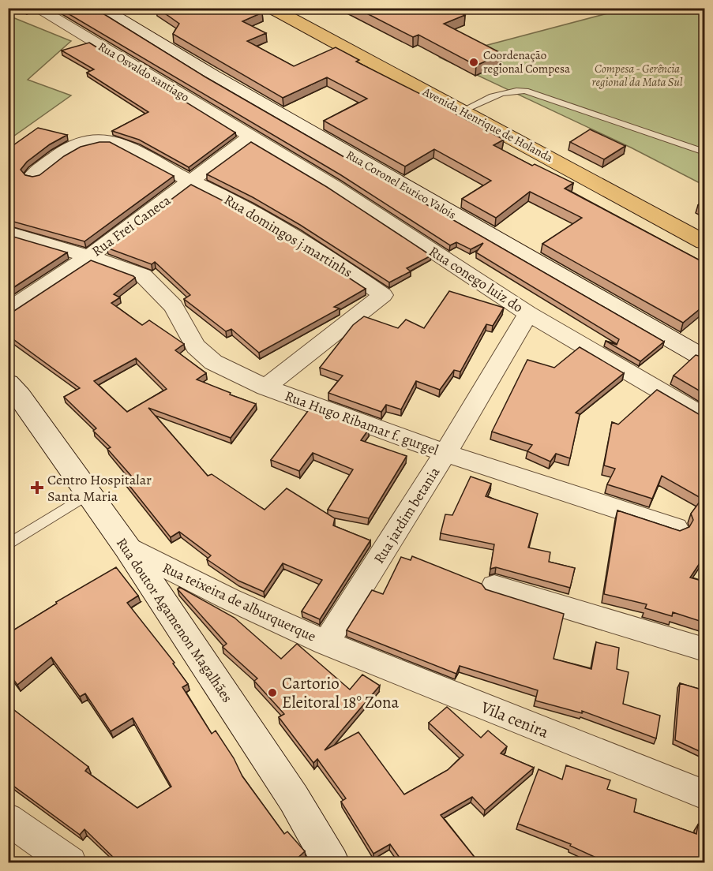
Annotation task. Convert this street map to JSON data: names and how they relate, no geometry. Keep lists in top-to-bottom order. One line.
{"streets":{"main road":["Avenida Henrique de Holanda","Rua Coronel Eurico Valois","Rua doutor Agamenon Magalhães"],"street":["Rua Osvaldo santiago","Rua Frei Caneca","Rua domingos j martinhs","Rua conego luiz do","Rua Hugo Ribamar f. gurgel","Rua jardim betania","Rua teixeira de alburquerque","Vila cenira"]},"crossings":[["Rua Osvaldo santiago","Rua Frei Caneca"],["Rua Osvaldo santiago","Rua conego luiz do"],["Rua Frei Caneca","Rua domingos j martinhs"],["Rua Frei Caneca","Rua conego luiz do"],["Rua Frei Caneca","Rua Hugo Ribamar f. gurgel"],["Rua domingos j martinhs","Rua Hugo Ribamar f. gurgel"],["Rua conego luiz do","Rua jardim betania"],["Rua Hugo Ribamar f. gurgel","Rua jardim betania"],["Rua jardim betania","Rua teixeira de alburquerque"],["Rua jardim betania","Vila cenira"],["Rua teixeira de alburquerque","Rua doutor Agamenon Magalhães"],["Rua teixeira de alburquerque","Vila cenira"]],"parks":["Compesa - Gerência regional da Mata Sul"],"places":{"other":["Coordenação regional Compesa","Cartorio Eleitoral 18° Zona"],"health":["Centro Hospitalar Santa Maria"]}}
